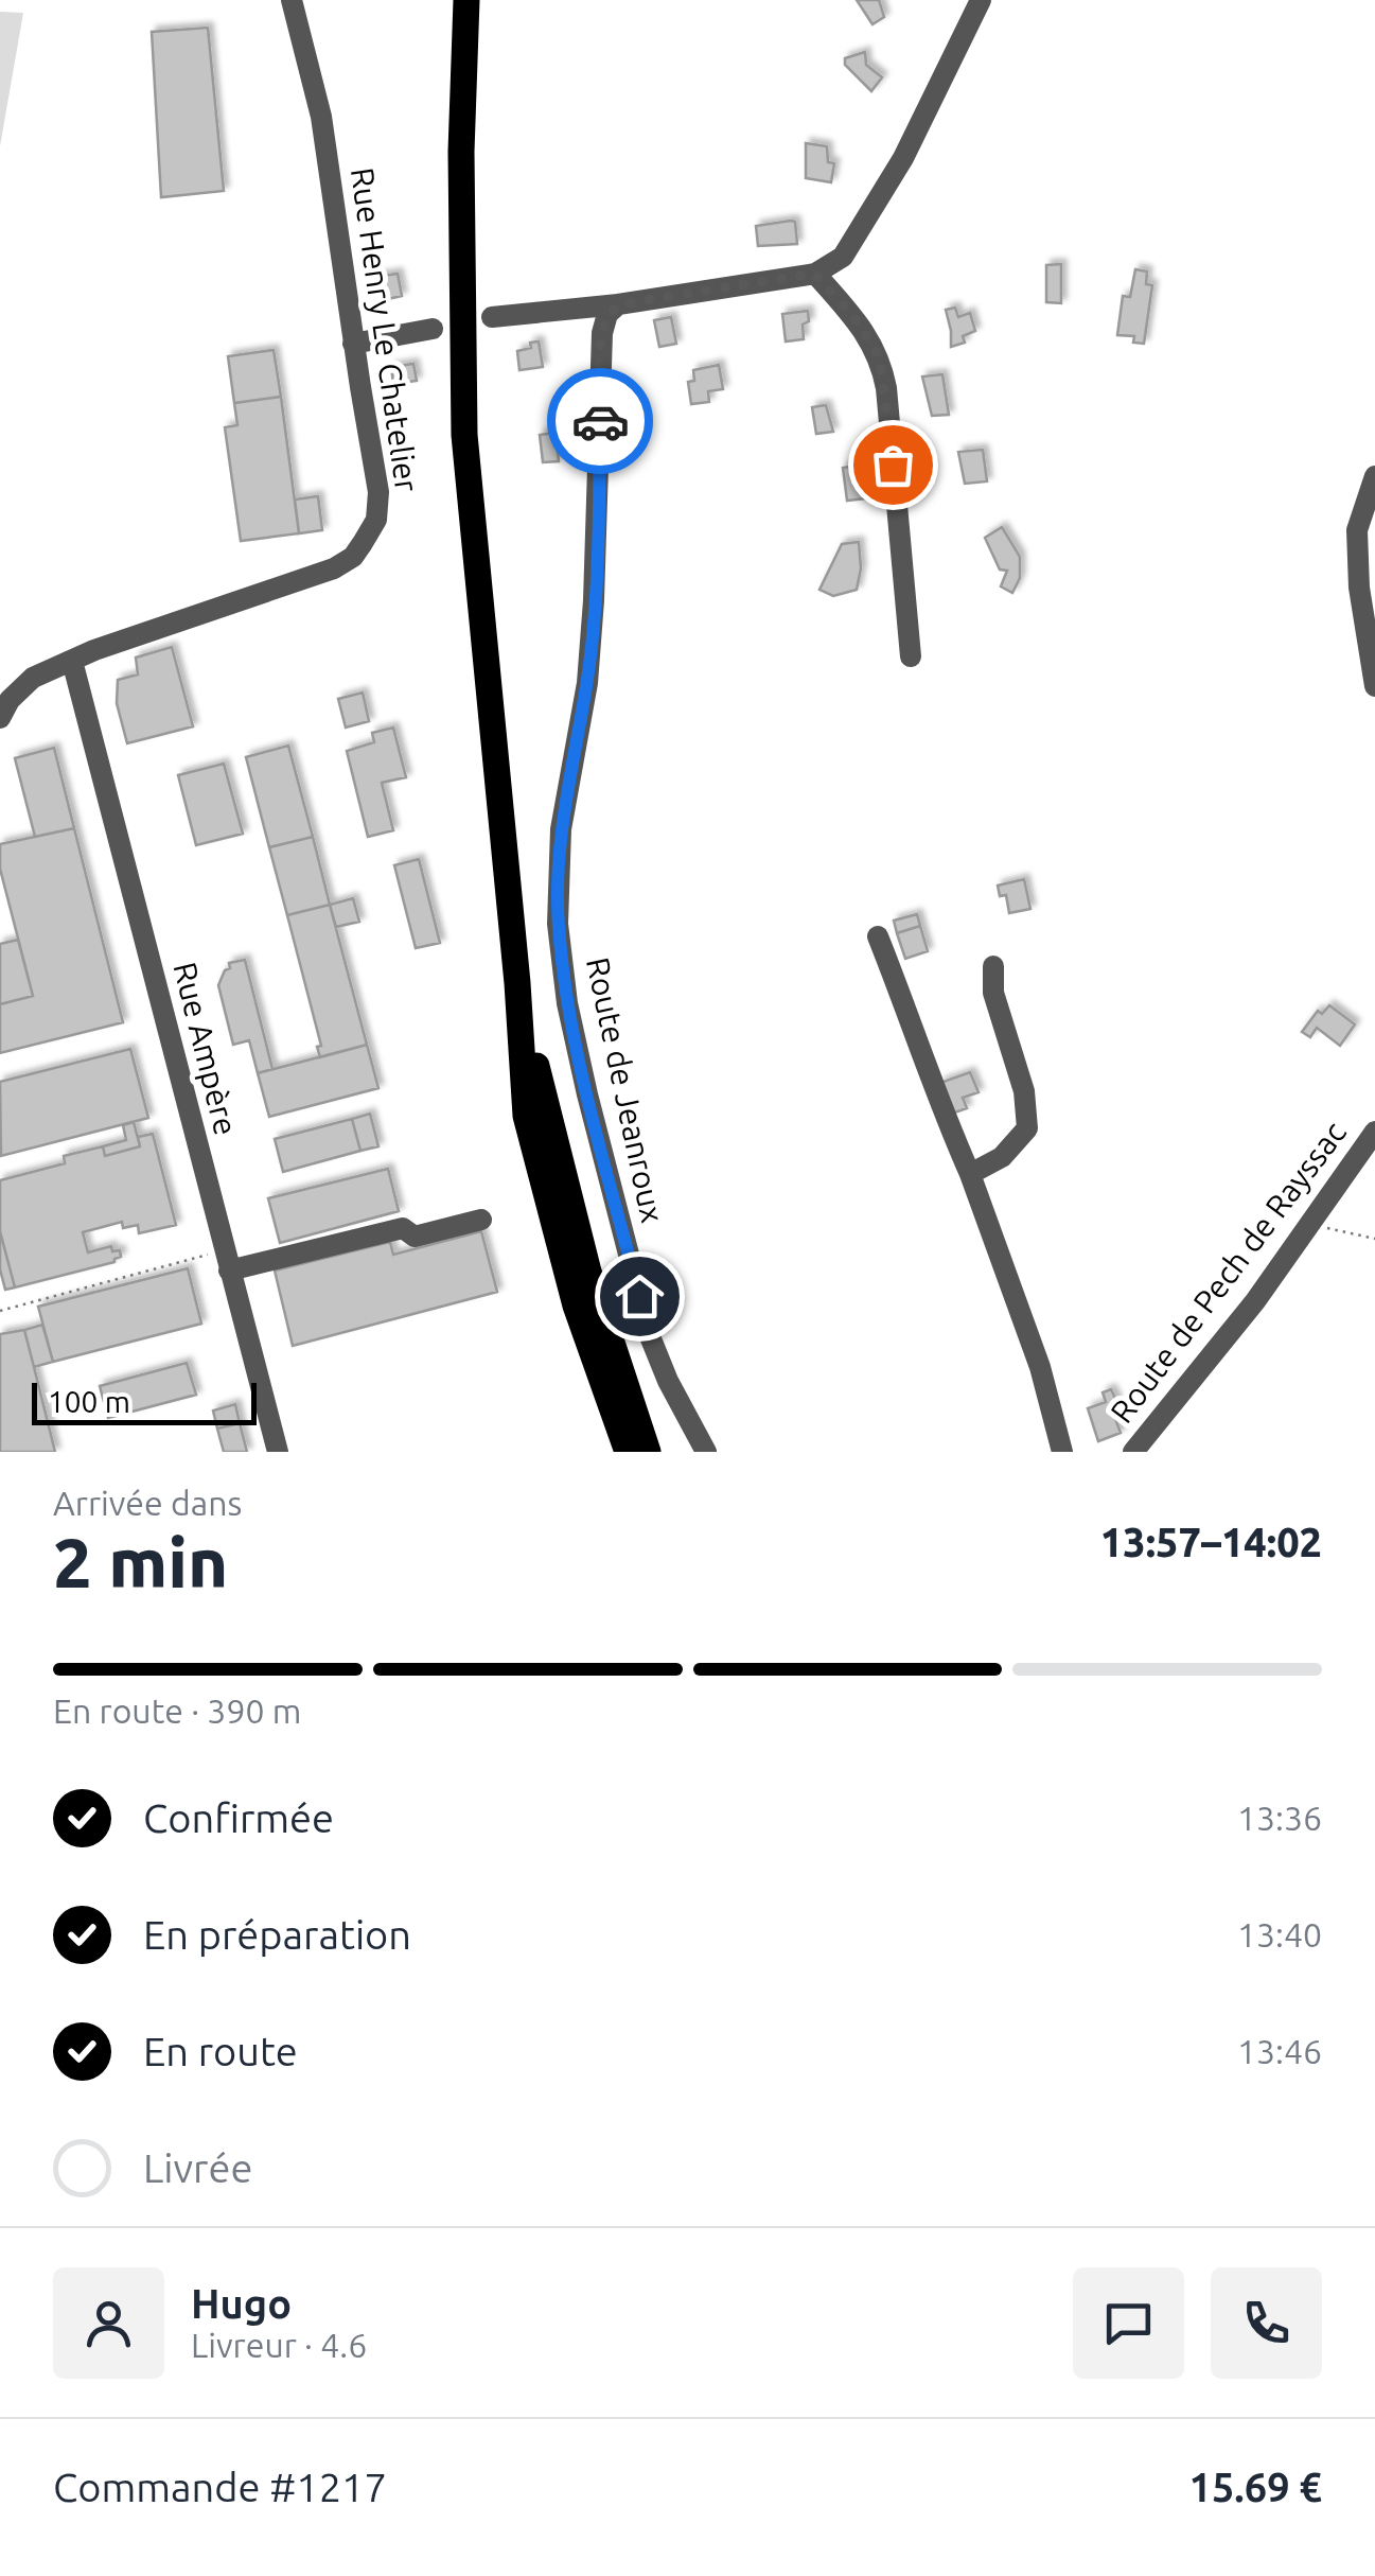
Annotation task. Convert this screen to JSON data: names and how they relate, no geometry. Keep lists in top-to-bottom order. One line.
{"streets":{"street":["Rue Henry Le Chatelier","Rue Ampère","Route de Jeanroux","Route de Pech de Rayssac"]},"crossings":[["Rue Henry Le Chatelier","Rue Ampère"]],"scale_bar":"100 m","page":{"scale":"100 m","heading":["2 min","Arrivée dans","13:57–14:02"],"panel":["Hugo","Livreur · 4.6","Commande #1217","15.69 €"],"bar":"En route · 390 m","list":[["Confirmée","13:36"],["En préparation","13:40"],["En route","13:46"],"Livrée"]}}
